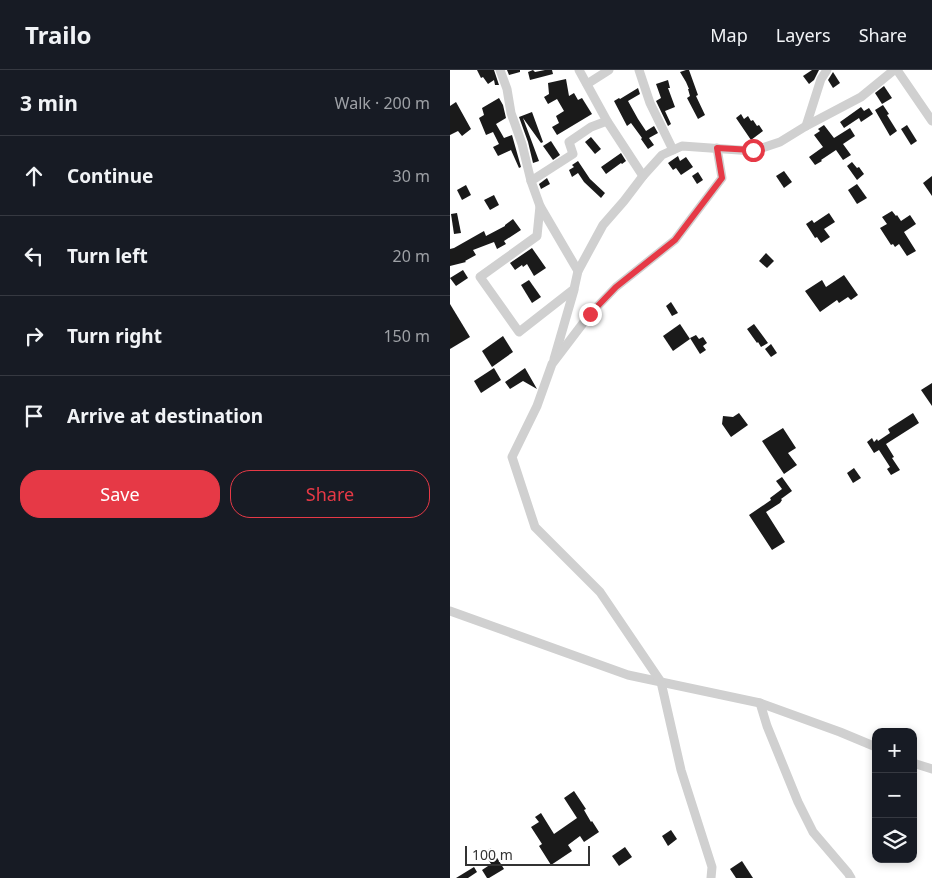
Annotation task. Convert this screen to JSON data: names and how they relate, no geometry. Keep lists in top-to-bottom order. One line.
{"scale_bar":"100 m","page":{"header":"Trailo","nav":["Map","Layers","Share"],"heading":["3 min","Walk · 200 m"],"list":[["Continue","30 m"],["Turn left","20 m"],["Turn right","150 m"],"Arrive at destination"],"buttons":["Save","Share"],"map_buttons":["+","−"],"scale":"100 m"}}
